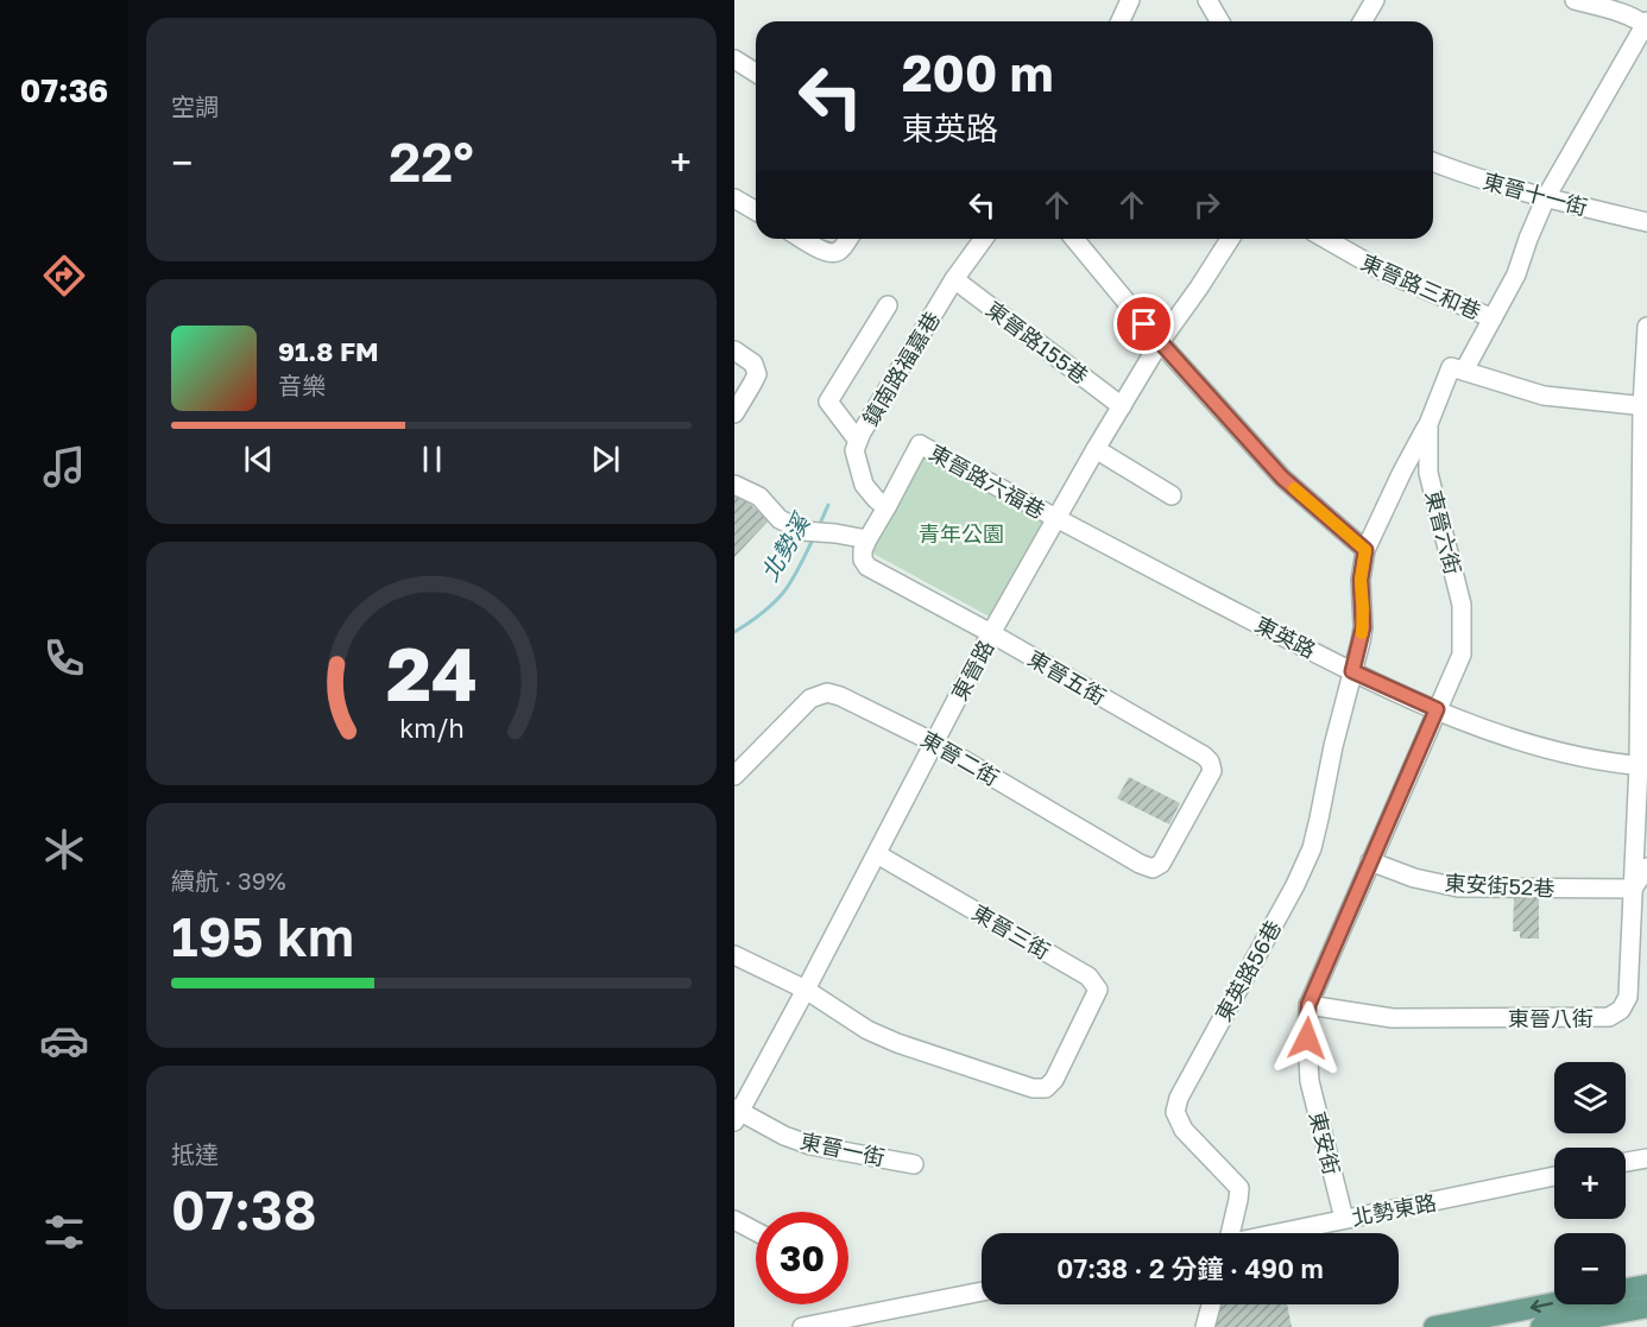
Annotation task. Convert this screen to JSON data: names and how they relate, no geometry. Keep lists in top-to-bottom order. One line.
{"streets":{"street":["東晉十一街","東晉路三和巷","東晉路155巷","鎮南路福嘉巷","東晉路六福巷","東晉六街","東英路","東晉路","東晉五街","東晉二街","東安街52巷","東晉三街","東英路56巷","東晉八街","東安街","東晉一街","北勢東路"]},"crossings":[["東晉路155巷","鎮南路福嘉巷"],["東晉路155巷","東晉路"],["鎮南路福嘉巷","東晉路六福巷"],["東晉路六福巷","東英路"],["東晉路六福巷","東晉路"],["東晉六街","東英路"],["東晉六街","東安街"],["東英路","東晉路"],["東英路","東英路56巷"],["東英路","東晉八街"],["東英路","東安街"],["東晉路","東晉五街"],["東晉路","東晉二街"],["東晉路","東晉三街"],["東晉路","東晉一街"],["東晉五街","東晉二街"],["東安街52巷","東晉八街"],["東安街52巷","東安街"],["東晉八街","東安街"],["東安街","北勢東路"]],"water":["北勢溪"],"parks":["青年公園"],"page":{"tabs":"07:36","tile":["空調",["續航 · 39%","195 km"],["抵達","07:38"]],"turn":["200 m","東英路"],"heat":["−","22°","+"],"song":["91.8 FM","音樂"],"map_buttons":["+","−"],"limit":"30","trip":"07:38 · 2 分鐘 · 490 m","gauge":["24","km/h"]}}
